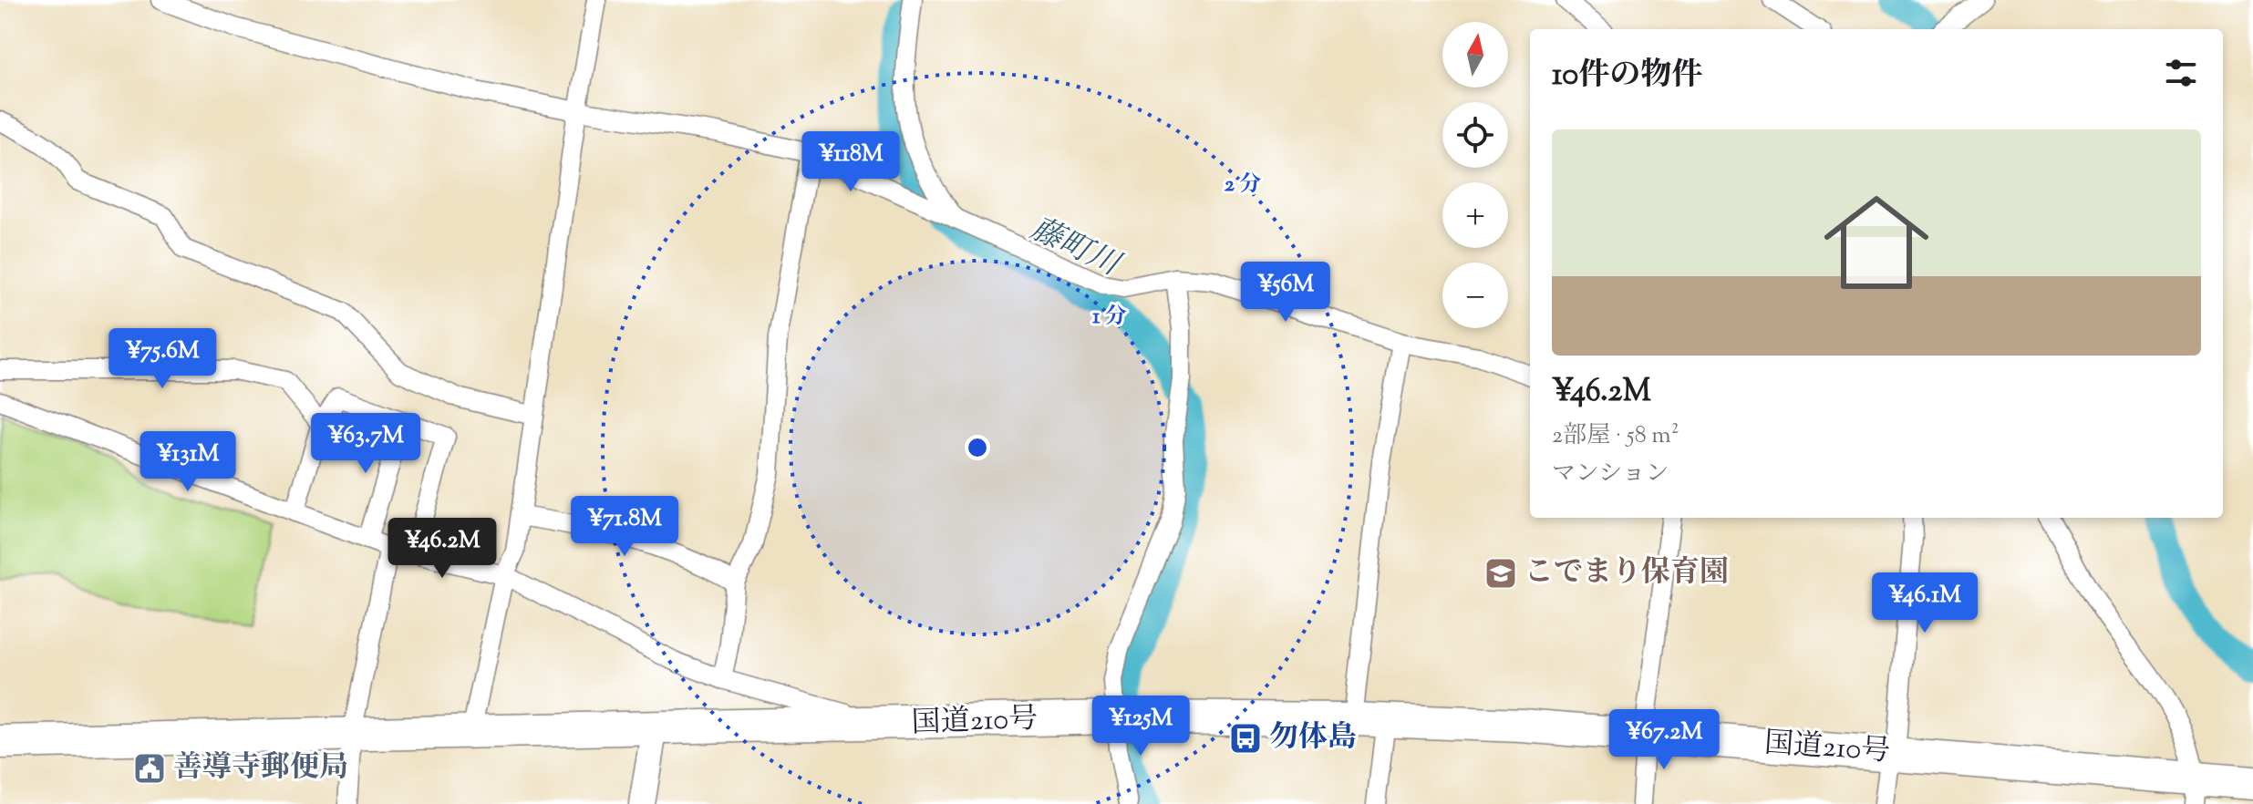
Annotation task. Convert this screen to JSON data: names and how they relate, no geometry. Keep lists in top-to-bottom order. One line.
{"streets":{"highway":["国道210号"]},"water":["藤町川"],"places":{"school or university":["こでまり保育園"],"bus stop":["勿体島"],"public building":["善導寺郵便局"]},"north":"top","page":{"map_buttons":["+","−"],"heading":"10件の物件","list":[{"name":"¥46.2M","note":"2部屋 · 58 m² · マンション"}],"price":["¥118M","¥56M","¥75.6M","¥63.7M","¥131M","¥71.8M","¥46.2M","¥46.1M","¥125M","¥67.2M"]},"rings":["2 分","1 分"]}
